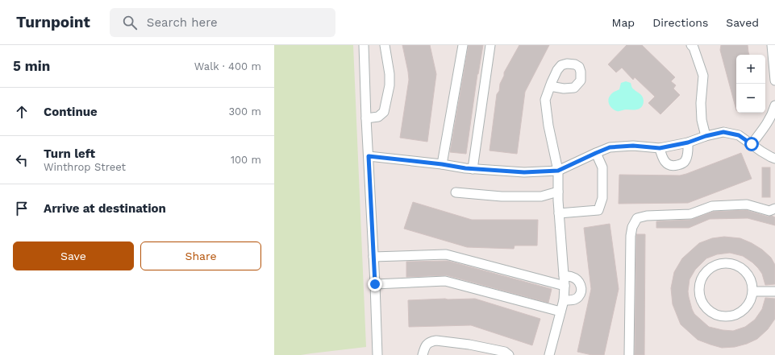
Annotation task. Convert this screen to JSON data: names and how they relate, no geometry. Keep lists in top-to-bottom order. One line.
{"page":{"header":"Turnpoint","search":"Search here","nav":["Map","Directions","Saved"],"heading":["5 min","Walk · 400 m"],"map_buttons":["+","−"],"list":[["Continue","300 m"],["Turn left","Winthrop Street","100 m"],"Arrive at destination"],"buttons":["Save","Share"]}}
